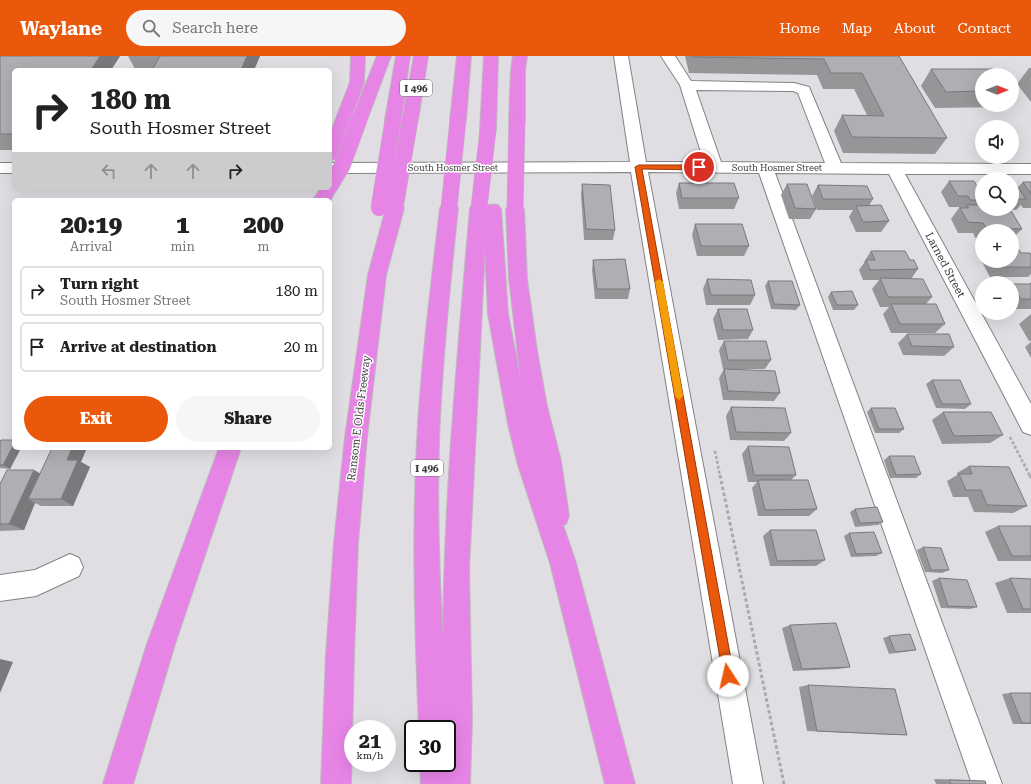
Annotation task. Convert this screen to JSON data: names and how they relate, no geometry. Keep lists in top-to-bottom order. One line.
{"streets":{"highway":["I 496","Ransom E Olds Freeway"],"street":["South Hosmer Street","Larned Street"]},"crossings":[["South Hosmer Street","Larned Street"]],"north":"right","page":{"header":"Waylane","search":"Search here","nav":["Home","Map","About","Contact"],"map_buttons":["+","−"],"turn":["180 m","South Hosmer Street"],"eta":["20:19","Arrival","1","min","200","m"],"list":[{"name":"Turn right","note":"South Hosmer Street","value":"180 m"},{"name":"Arrive at destination","value":"20 m"}],"buttons":["Exit","Share"],"speed":"21 km/h","limit":"30"}}
